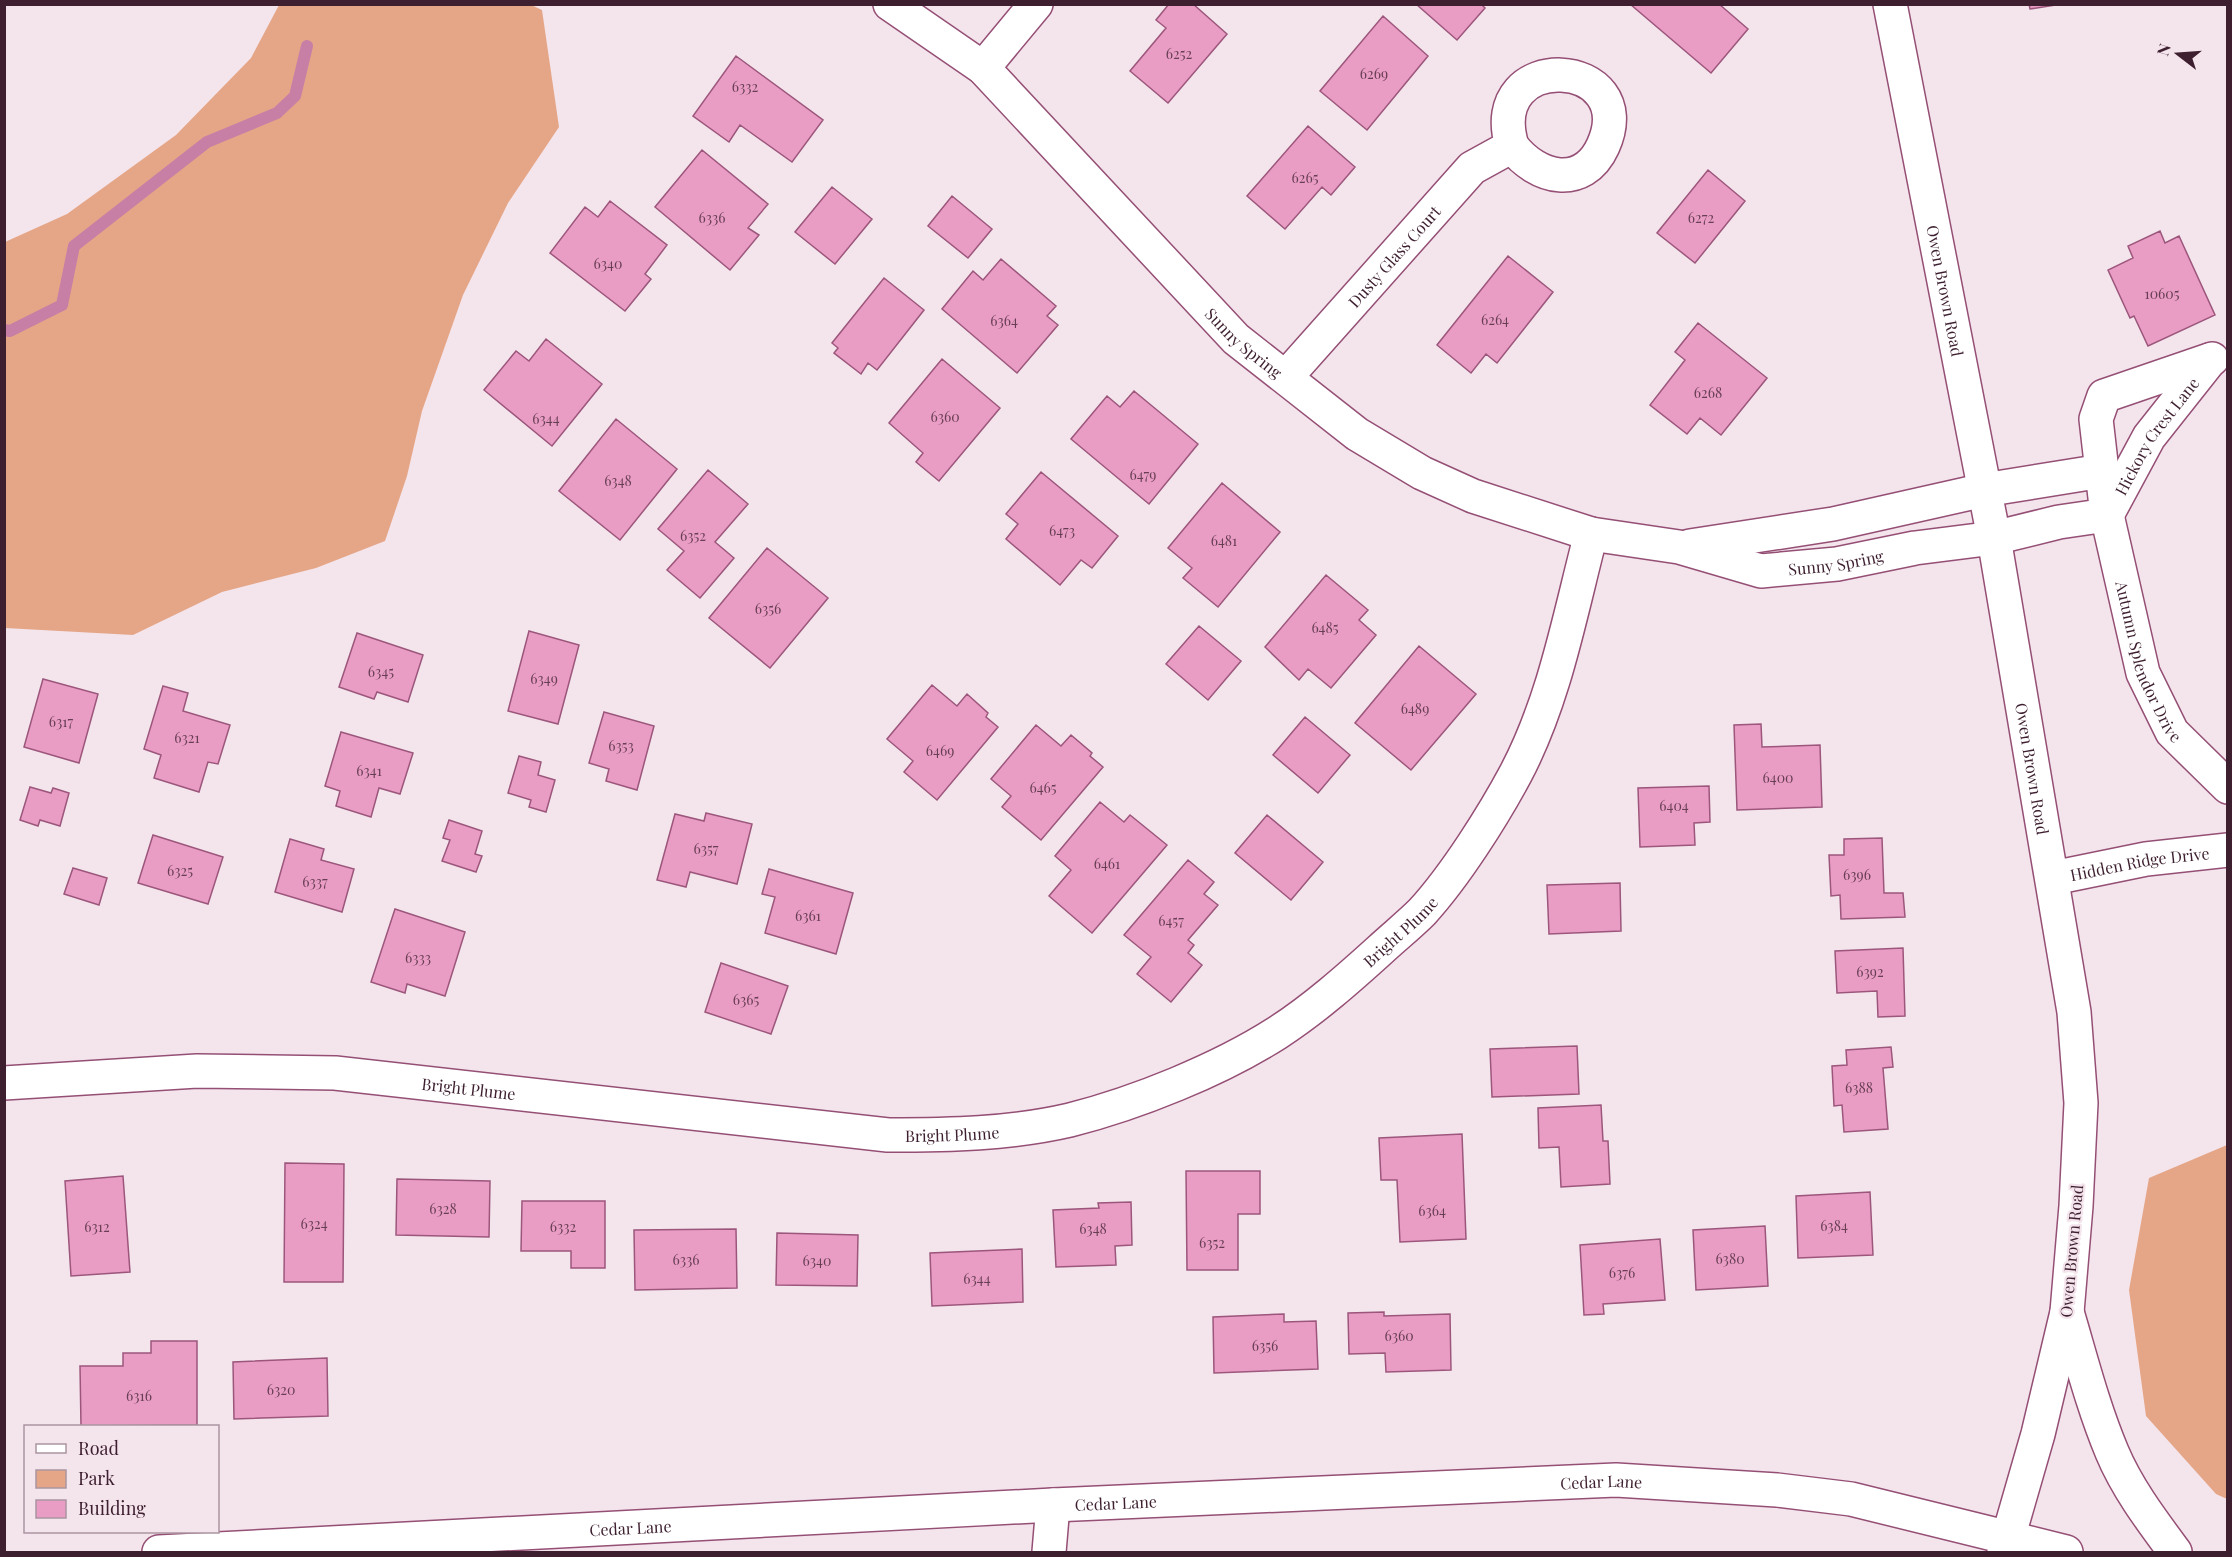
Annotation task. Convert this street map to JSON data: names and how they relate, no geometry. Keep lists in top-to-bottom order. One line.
{"streets":{"street":["Dusty Glass Court","Owen Brown Road","Sunny Spring","Hickory Crest Lane","Autumn Splendor Drive","Hidden Ridge Drive","Bright Plume","Cedar Lane"]},"crossings":[["Dusty Glass Court","Sunny Spring"],["Owen Brown Road","Sunny Spring"],["Owen Brown Road","Hickory Crest Lane"],["Owen Brown Road","Hidden Ridge Drive"],["Owen Brown Road","Cedar Lane"],["Sunny Spring","Hickory Crest Lane"],["Sunny Spring","Bright Plume"],["Hickory Crest Lane","Autumn Splendor Drive"]],"house_numbers":["6252","6269","6332","6265","6336","6272","6340","10605","6264","6364","6268","6360","6344","6479","6348","6473","6352","6481","6356","6485","6345","6349","6489","6317","6321","6353","6469","6341","6400","6465","6404","6357","6461","6325","6396","6337","6361","6457","6333","6392","6365","6388","6328","6364","6324","6384","6312","6332","6348","6352","6380","6336","6340","6376","6344","6360","6356","6320","6316"],"legend":["Road","Park","Building"],"north":"left"}
